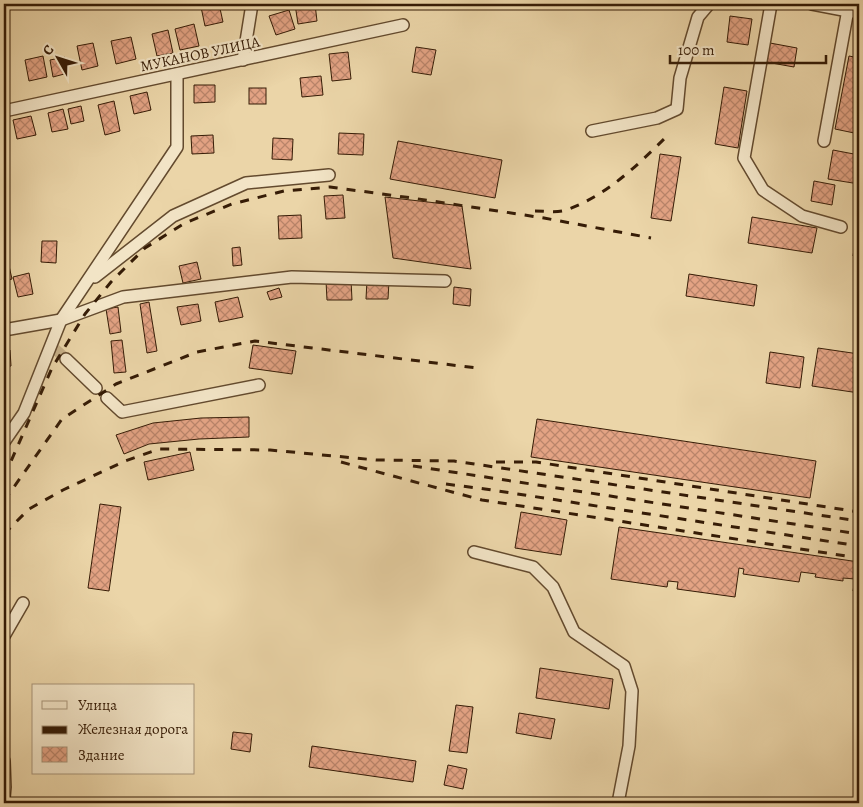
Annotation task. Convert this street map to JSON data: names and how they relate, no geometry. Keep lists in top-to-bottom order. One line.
{"streets":{"street":["МУКАНОВ УЛИЦА"]},"legend":["Улица","Железная дорога","Здание"],"scale_bar":"100 m","north":"top left"}
